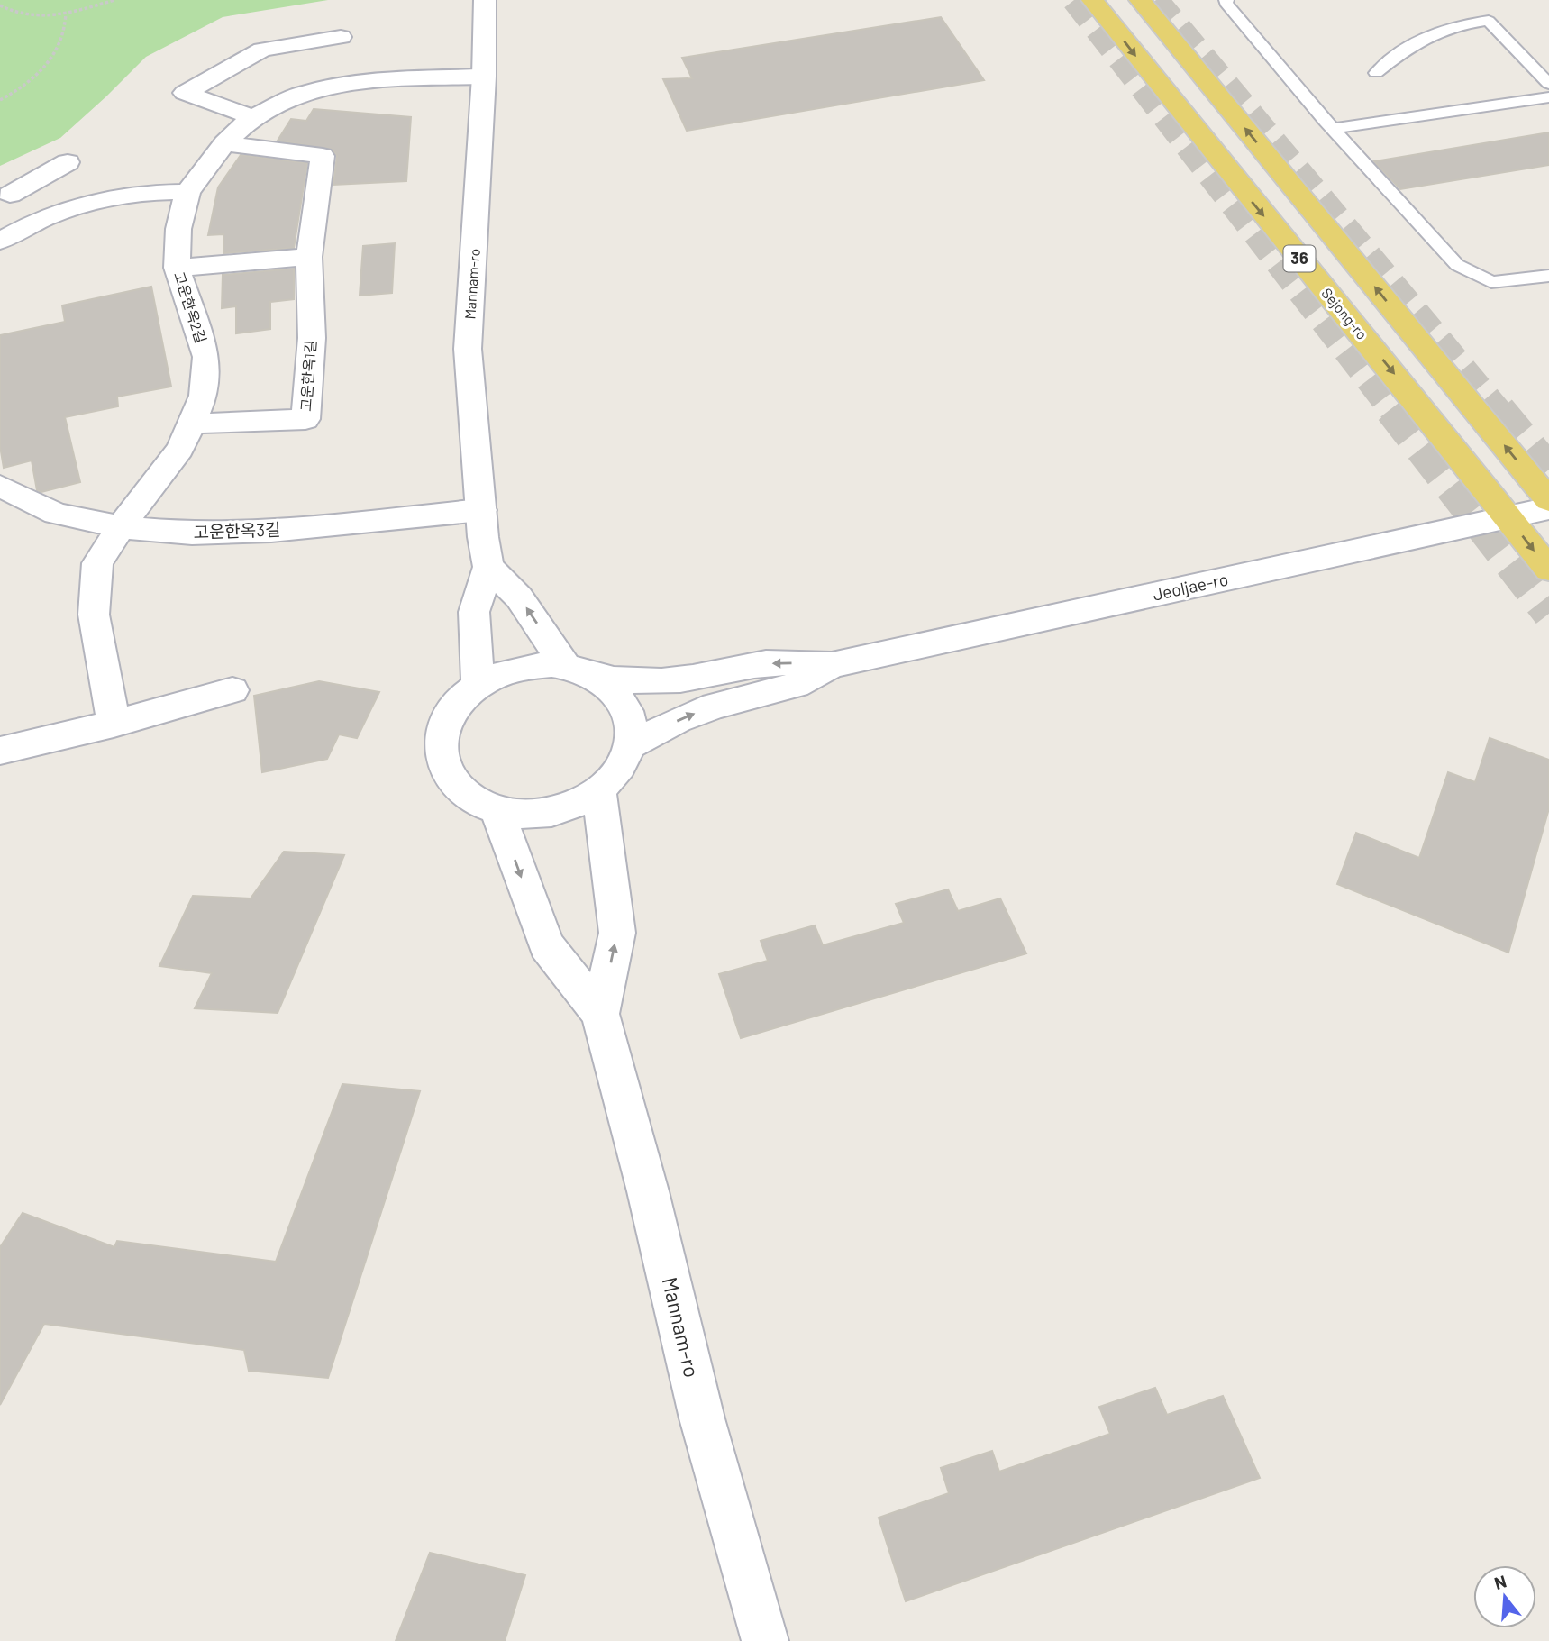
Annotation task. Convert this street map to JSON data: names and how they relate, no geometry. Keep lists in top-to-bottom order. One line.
{"streets":{"main road":["36","Sejong-ro"],"street":["Mannam-ro","고운한옥2길","고운한옥1길","고운한옥3길","Jeoljae-ro"]},"crossings":[["Mannam-ro","고운한옥2길"],["Mannam-ro","고운한옥3길"],["고운한옥2길","고운한옥1길"],["고운한옥2길","고운한옥3길"],["Sejong-ro","Jeoljae-ro"]],"north":"top"}
